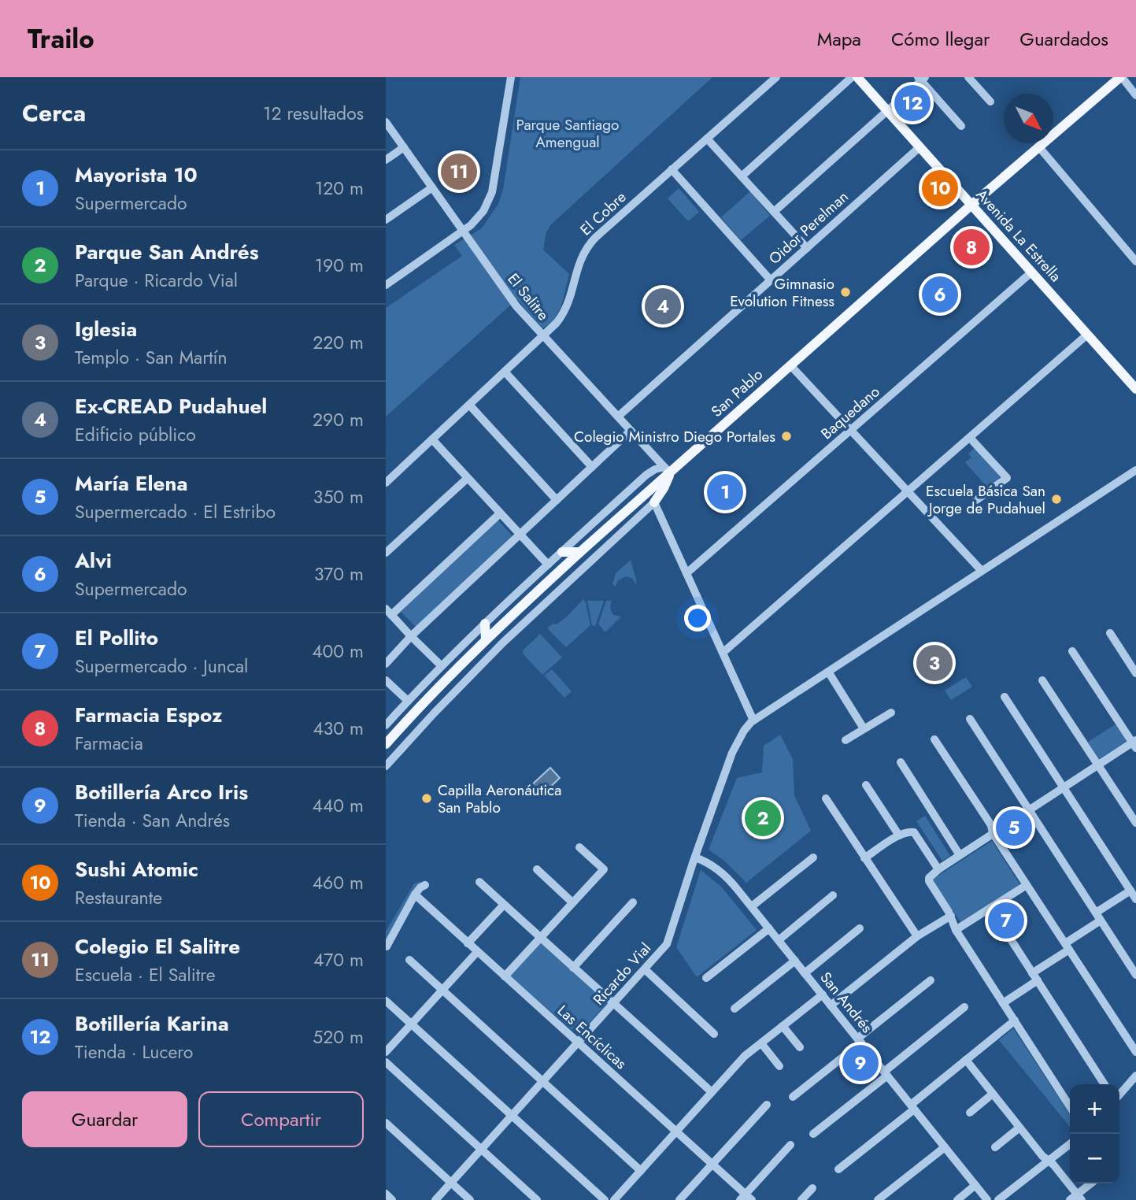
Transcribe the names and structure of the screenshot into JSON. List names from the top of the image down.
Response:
{
  "streets": {
    "main road": ["Avenida La Estrella", "San Pablo"],
    "street": [
      "El Cobre",
      "Oidor Perelman",
      "El Salitre",
      "Baquedano",
      "Ricardo Vial",
      "San Andrés",
      "Las Encíclicas"
    ]
  },
  "crossings": [
    ["El Cobre", "El Salitre"],
    ["Oidor Perelman", "Avenida La Estrella"],
    ["Oidor Perelman", "El Salitre"],
    ["Avenida La Estrella", "San Pablo"],
    ["Avenida La Estrella", "Baquedano"],
    ["El Salitre", "San Pablo"],
    ["Ricardo Vial", "San Andrés"],
    ["Ricardo Vial", "Las Encíclicas"]
  ],
  "parks": ["Parque Santiago Amengual"],
  "places": [
    "Gimnasio Evolution Fitness",
    "Colegio Ministro Diego Portales",
    "Escuela Básica San Jorge de Pudahuel",
    "Capilla Aeronáutica San Pablo"
  ],
  "north": "bottom right",
  "page": {
    "header": "Trailo",
    "nav": ["Mapa", "Cómo llegar", "Guardados"],
    "heading": ["Cerca", "12 resultados"],
    "pins": [
      "12",
      "11",
      "10",
      "8",
      "6",
      "4",
      "1",
      "3",
      "2",
      "5",
      "7",
      "9"
    ],
    "list": [
      {
        "mark": "1",
        "name": "Mayorista 10",
        "note": "Supermercado",
        "value": "120 m"
      },
      {
        "mark": "2",
        "name": "Parque San Andrés",
        "note": "Parque · Ricardo Vial",
        "value": "190 m"
      },
      {
        "mark": "3",
        "name": "Iglesia",
        "note": "Templo · San Martín",
        "value": "220 m"
      },
      {
        "mark": "4",
        "name": "Ex-CREAD Pudahuel",
        "note": "Edificio público",
        "value": "290 m"
      },
      {
        "mark": "5",
        "name": "María Elena",
        "note": "Supermercado · El Estribo",
        "value": "350 m"
      },
      {
        "mark": "6",
        "name": "Alvi",
        "note": "Supermercado",
        "value": "370 m"
      },
      {
        "mark": "7",
        "name": "El Pollito",
        "note": "Supermercado · Juncal",
        "value": "400 m"
      },
      {
        "mark": "8",
        "name": "Farmacia Espoz",
        "note": "Farmacia",
        "value": "430 m"
      },
      {
        "mark": "9",
        "name": "Botillería Arco Iris",
        "note": "Tienda · San Andrés",
        "value": "440 m"
      },
      {
        "mark": "10",
        "name": "Sushi Atomic",
        "note": "Restaurante",
        "value": "460 m"
      },
      {
        "mark": "11",
        "name": "Colegio El Salitre",
        "note": "Escuela · El Salitre",
        "value": "470 m"
      },
      {
        "mark": "12",
        "name": "Botillería Karina",
        "note": "Tienda · Lucero",
        "value": "520 m"
      }
    ],
    "buttons": ["Guardar", "Compartir"],
    "map_buttons": ["+", "−"]
  }
}
